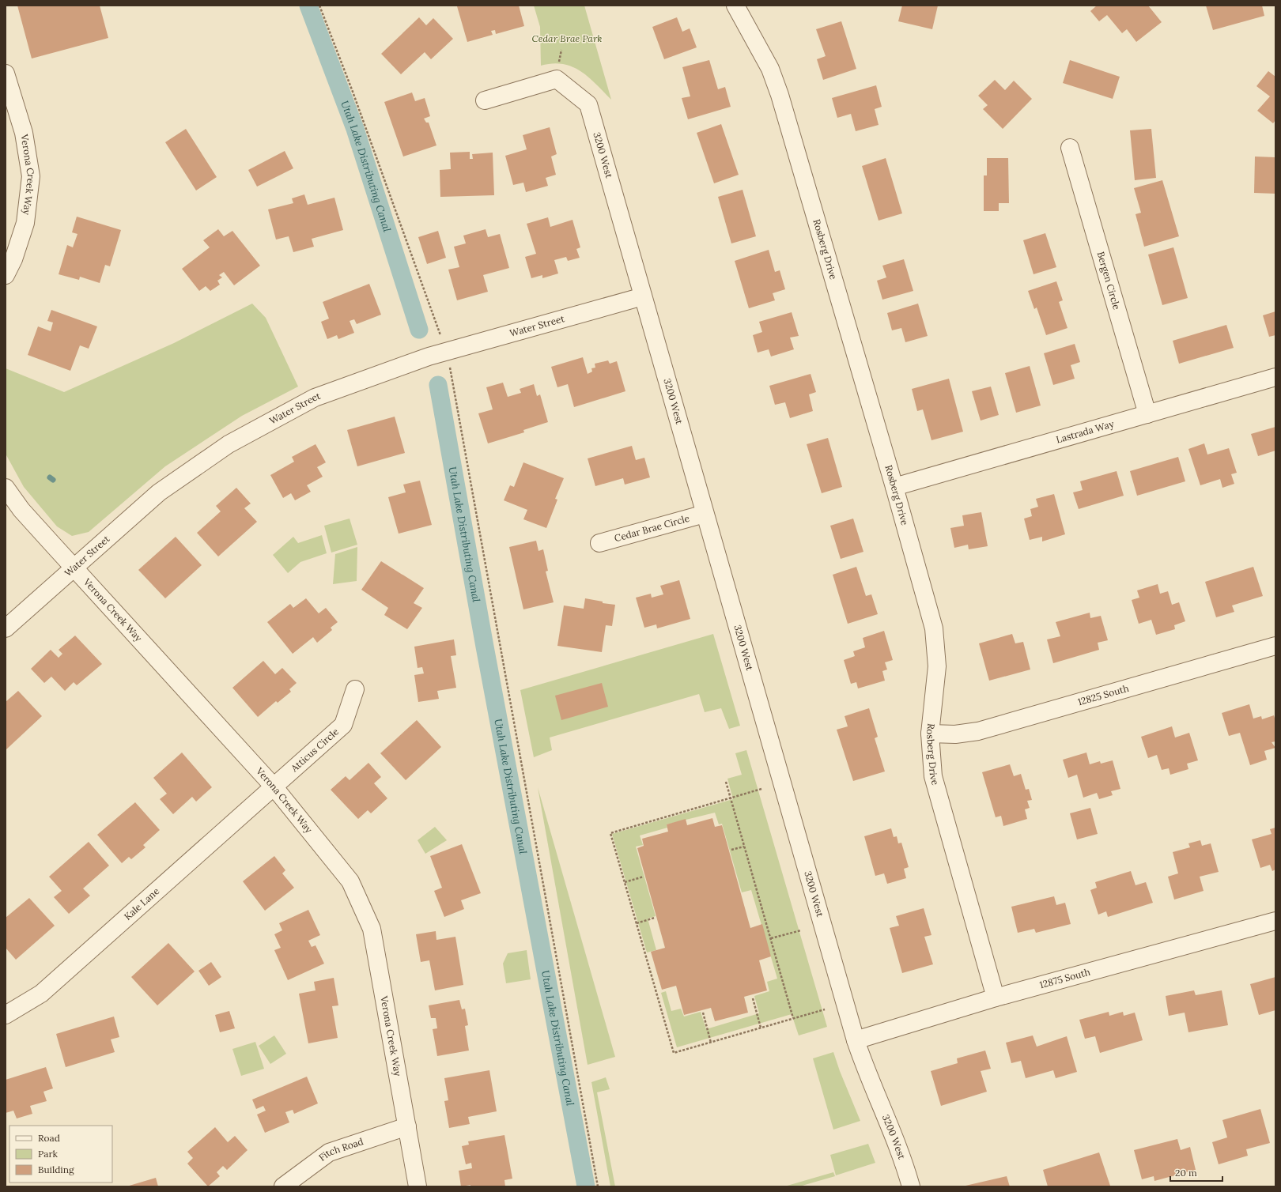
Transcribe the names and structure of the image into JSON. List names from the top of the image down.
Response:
{
  "streets": {
    "street": [
      "3200 West",
      "Verona Creek Way",
      "Rosberg Drive",
      "Bergen Circle",
      "Water Street",
      "Lastrada Way",
      "Cedar Brae Circle",
      "12825 South",
      "Atticus Circle",
      "Kale Lane",
      "12875 South",
      "Fitch Road"
    ]
  },
  "crossings": [
    ["3200 West", "Water Street"],
    ["3200 West", "Cedar Brae Circle"],
    ["3200 West", "12875 South"],
    ["Verona Creek Way", "Water Street"],
    ["Verona Creek Way", "Atticus Circle"],
    ["Verona Creek Way", "Kale Lane"],
    ["Verona Creek Way", "Fitch Road"],
    ["Rosberg Drive", "Lastrada Way"],
    ["Rosberg Drive", "12825 South"],
    ["Rosberg Drive", "12875 South"],
    ["Bergen Circle", "Lastrada Way"],
    ["Atticus Circle", "Kale Lane"]
  ],
  "water": ["Utah Lake Distributing Canal"],
  "parks": ["Cedar Brae Park"],
  "legend": ["Road", "Park", "Building"],
  "scale_bar": "20 m"
}
